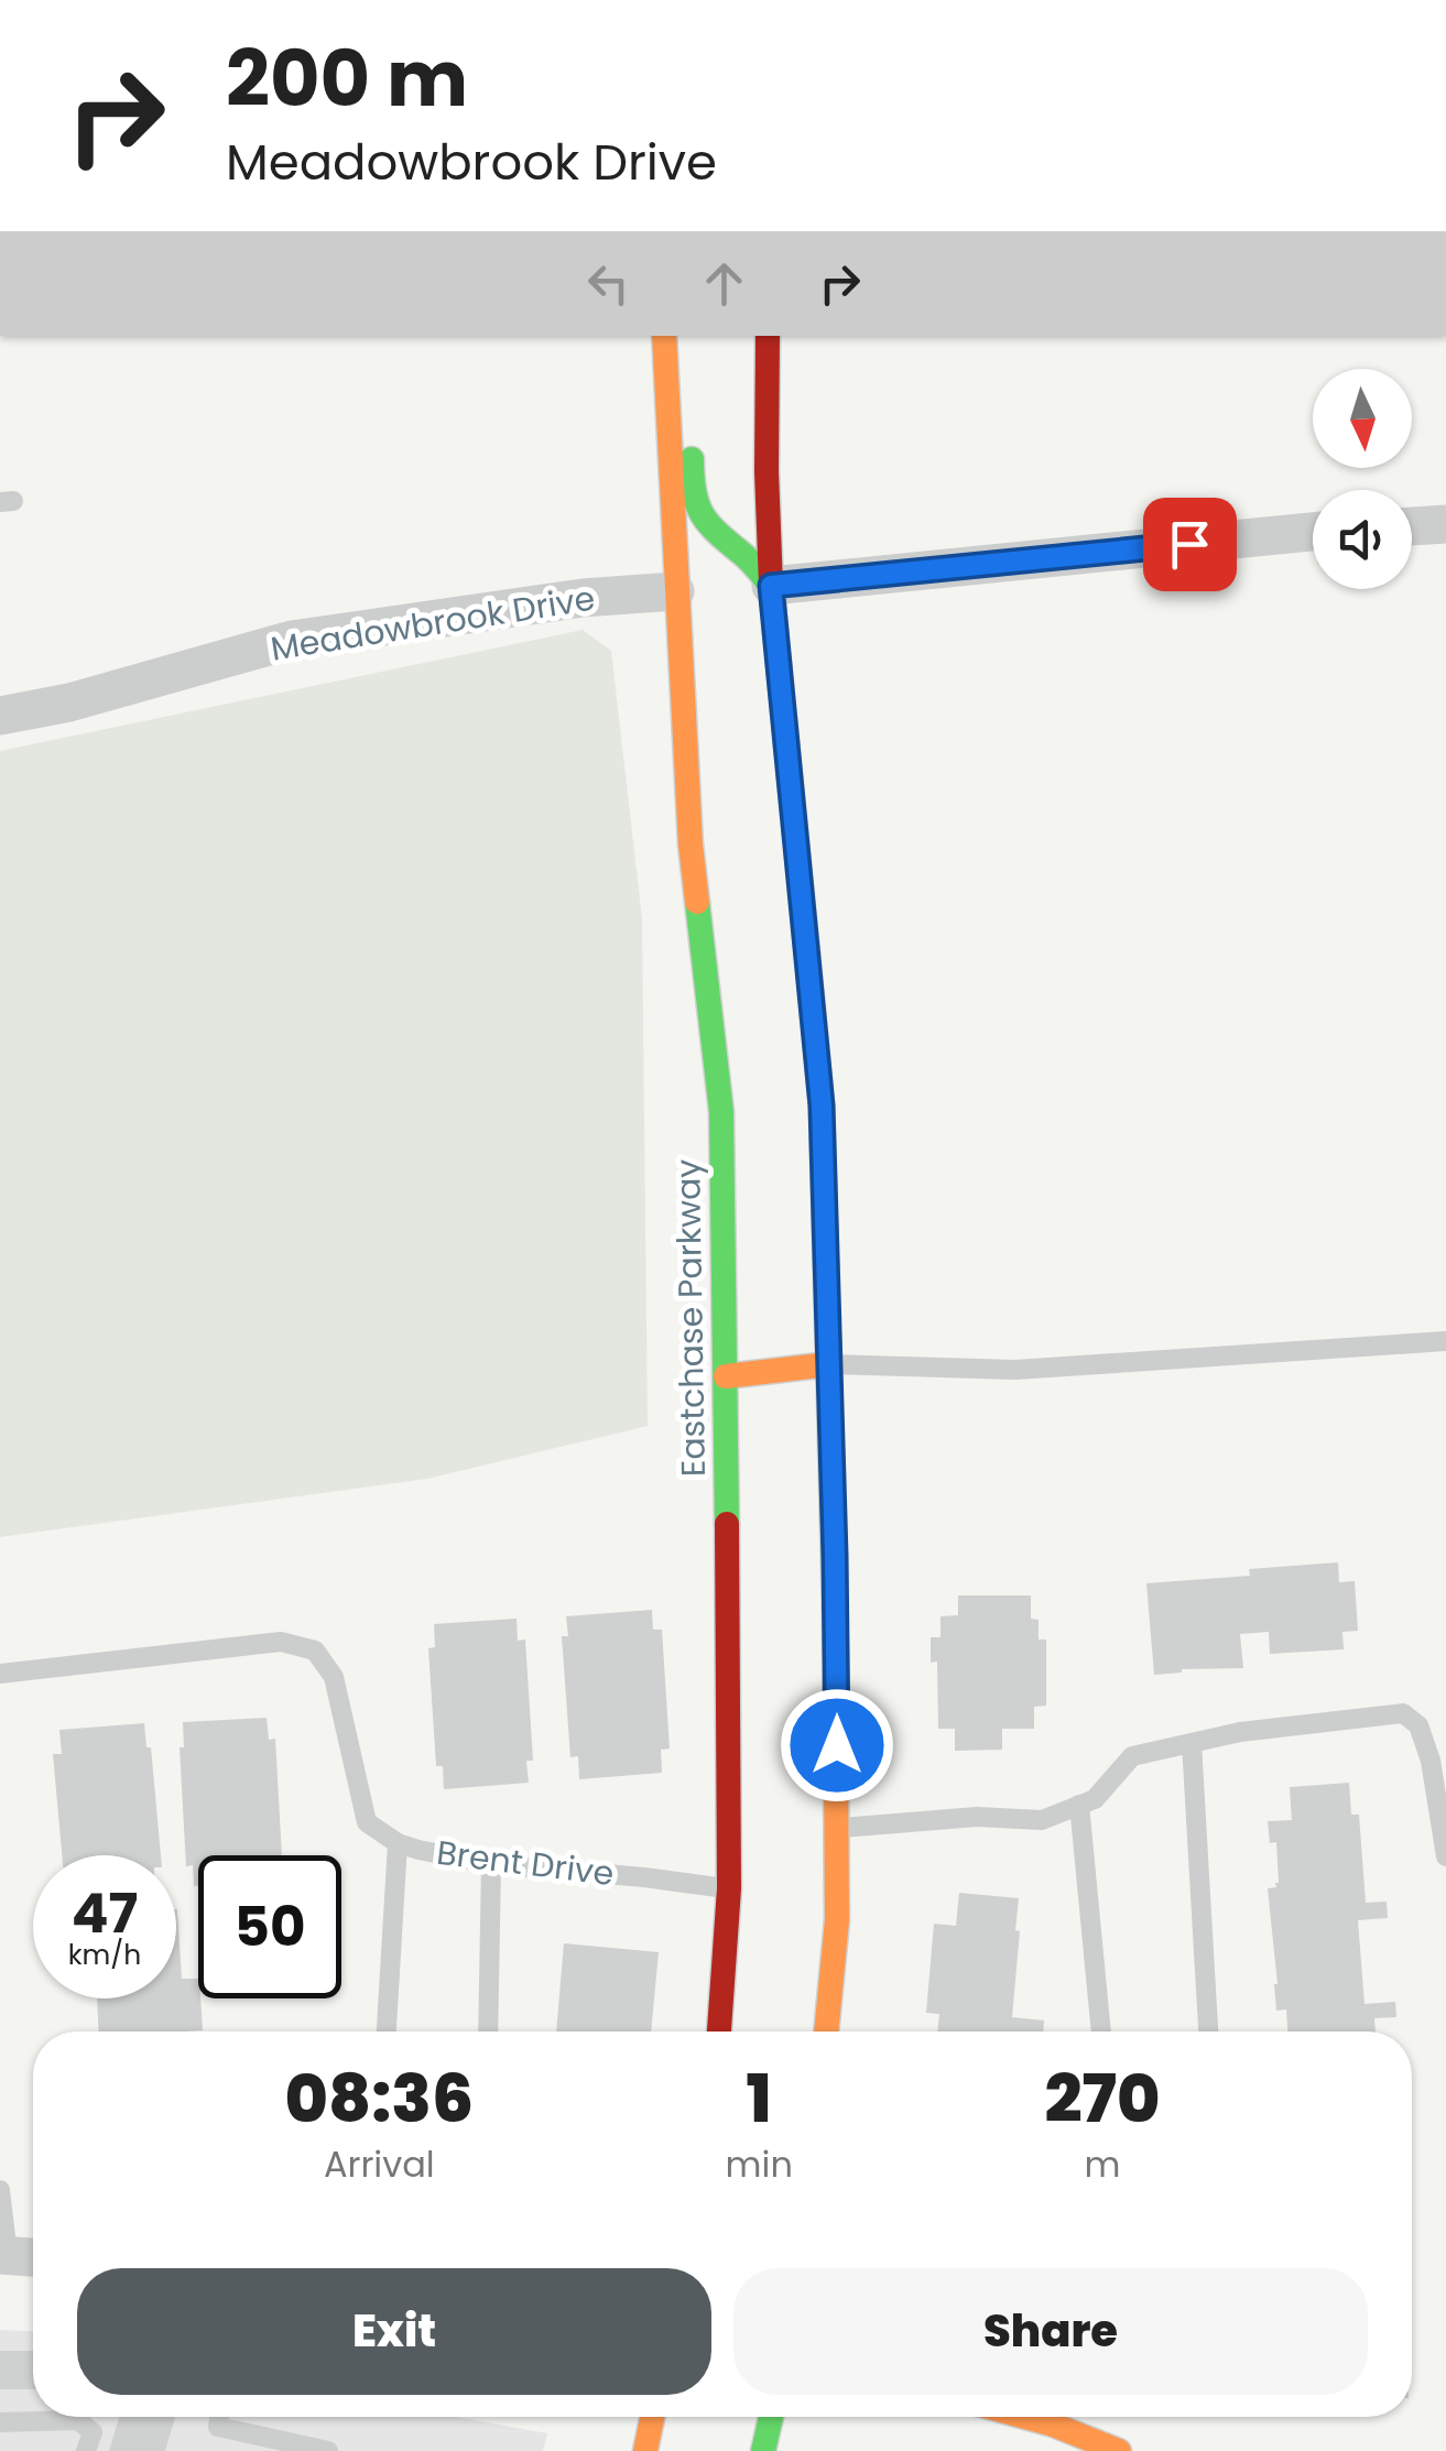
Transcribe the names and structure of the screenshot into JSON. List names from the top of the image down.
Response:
{
  "streets": {
    "main road": ["Eastchase Parkway"],
    "street": ["Meadowbrook Drive"],
    "lane": ["Brent Drive"]
  },
  "crossings": [
    ["Meadowbrook Drive", "Eastchase Parkway"],
    ["Eastchase Parkway", "Brent Drive"]
  ],
  "north": "bottom",
  "page": {
    "turn": ["200 m", "Meadowbrook Drive"],
    "speed": "47 km/h",
    "limit": "50",
    "eta": [
      "08:36",
      "Arrival",
      "1",
      "min",
      "270",
      "m"
    ],
    "buttons": ["Exit", "Share"]
  }
}
